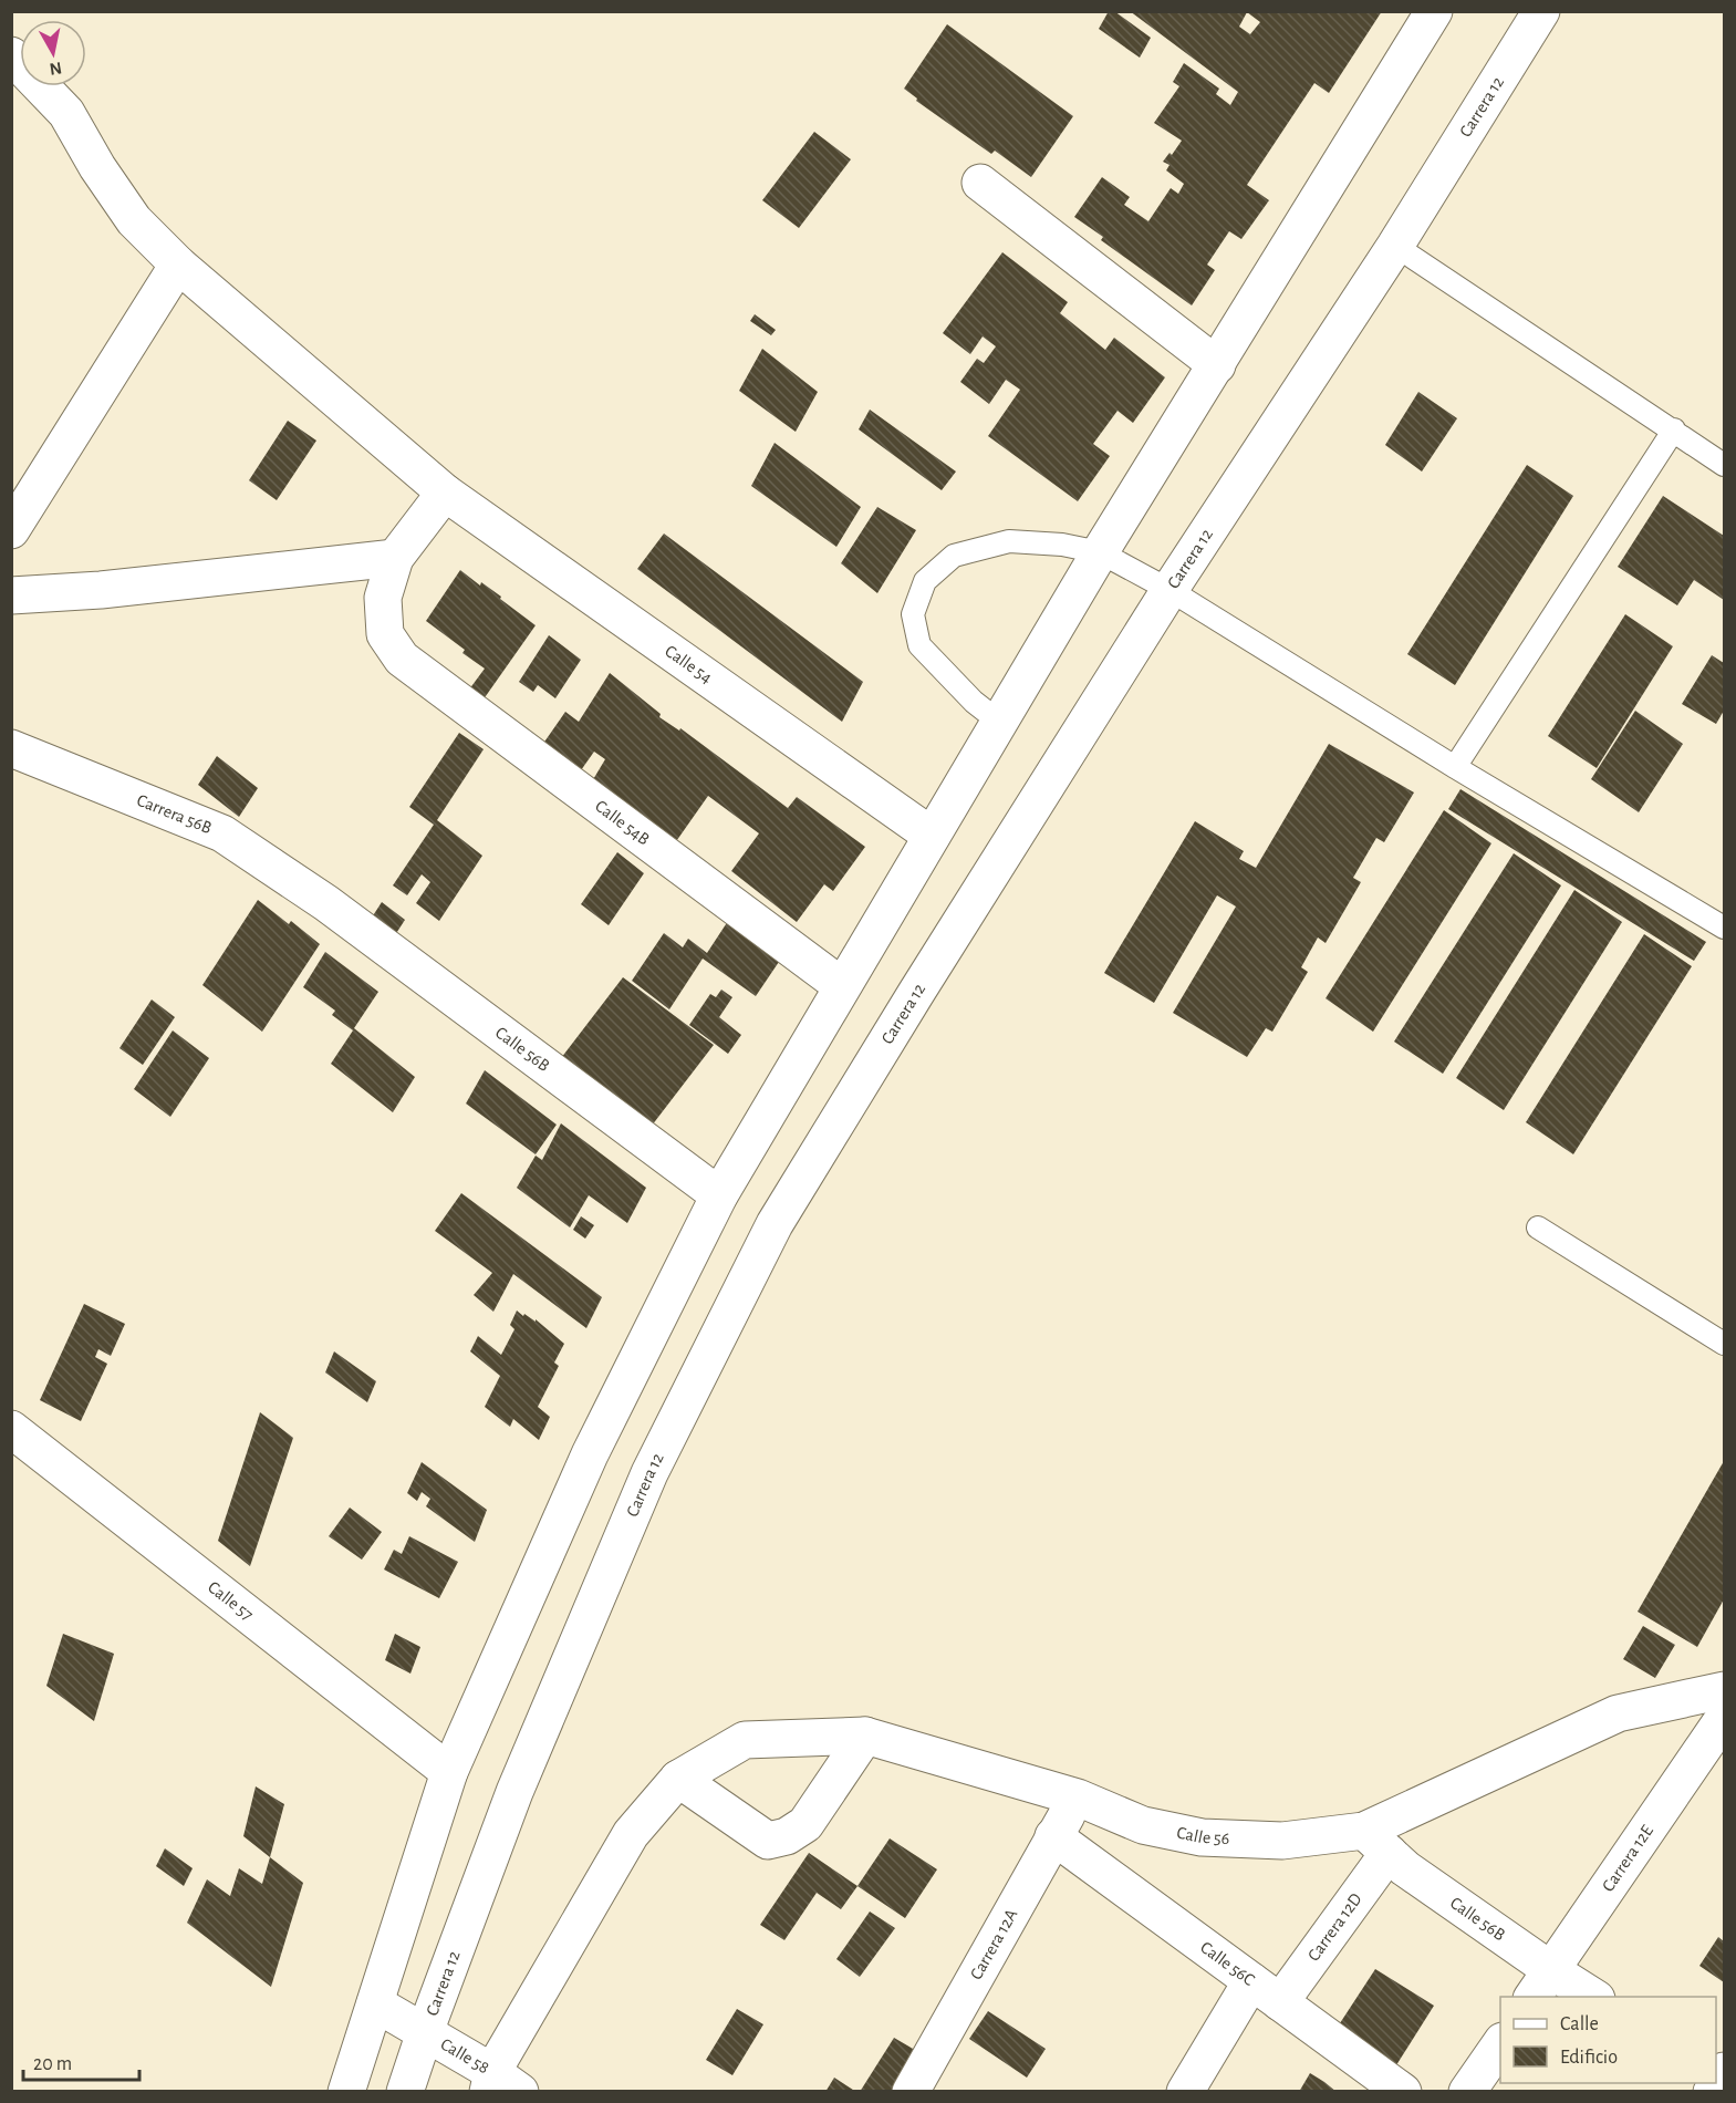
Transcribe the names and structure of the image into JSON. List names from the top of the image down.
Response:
{
  "streets": {
    "street": [
      "Carrera 12",
      "Calle 54",
      "Carrera 56B",
      "Calle 54B",
      "Calle 56B",
      "Calle 57",
      "Calle 56",
      "Carrera 12E",
      "Carrera 12D",
      "Carrera 12A",
      "Calle 56C",
      "Calle 58"
    ]
  },
  "crossings": [
    ["Carrera 12", "Calle 58"],
    ["Carrera 56B", "Calle 56B"],
    ["Calle 56B", "Calle 56"],
    ["Calle 56B", "Carrera 12E"],
    ["Calle 56B", "Carrera 12D"],
    ["Calle 56", "Carrera 12E"],
    ["Calle 56", "Carrera 12D"],
    ["Calle 56", "Carrera 12A"],
    ["Carrera 12D", "Calle 56C"],
    ["Carrera 12A", "Calle 56C"]
  ],
  "legend": ["Calle", "Edificio"],
  "scale_bar": "20 m",
  "north": "bottom"
}
